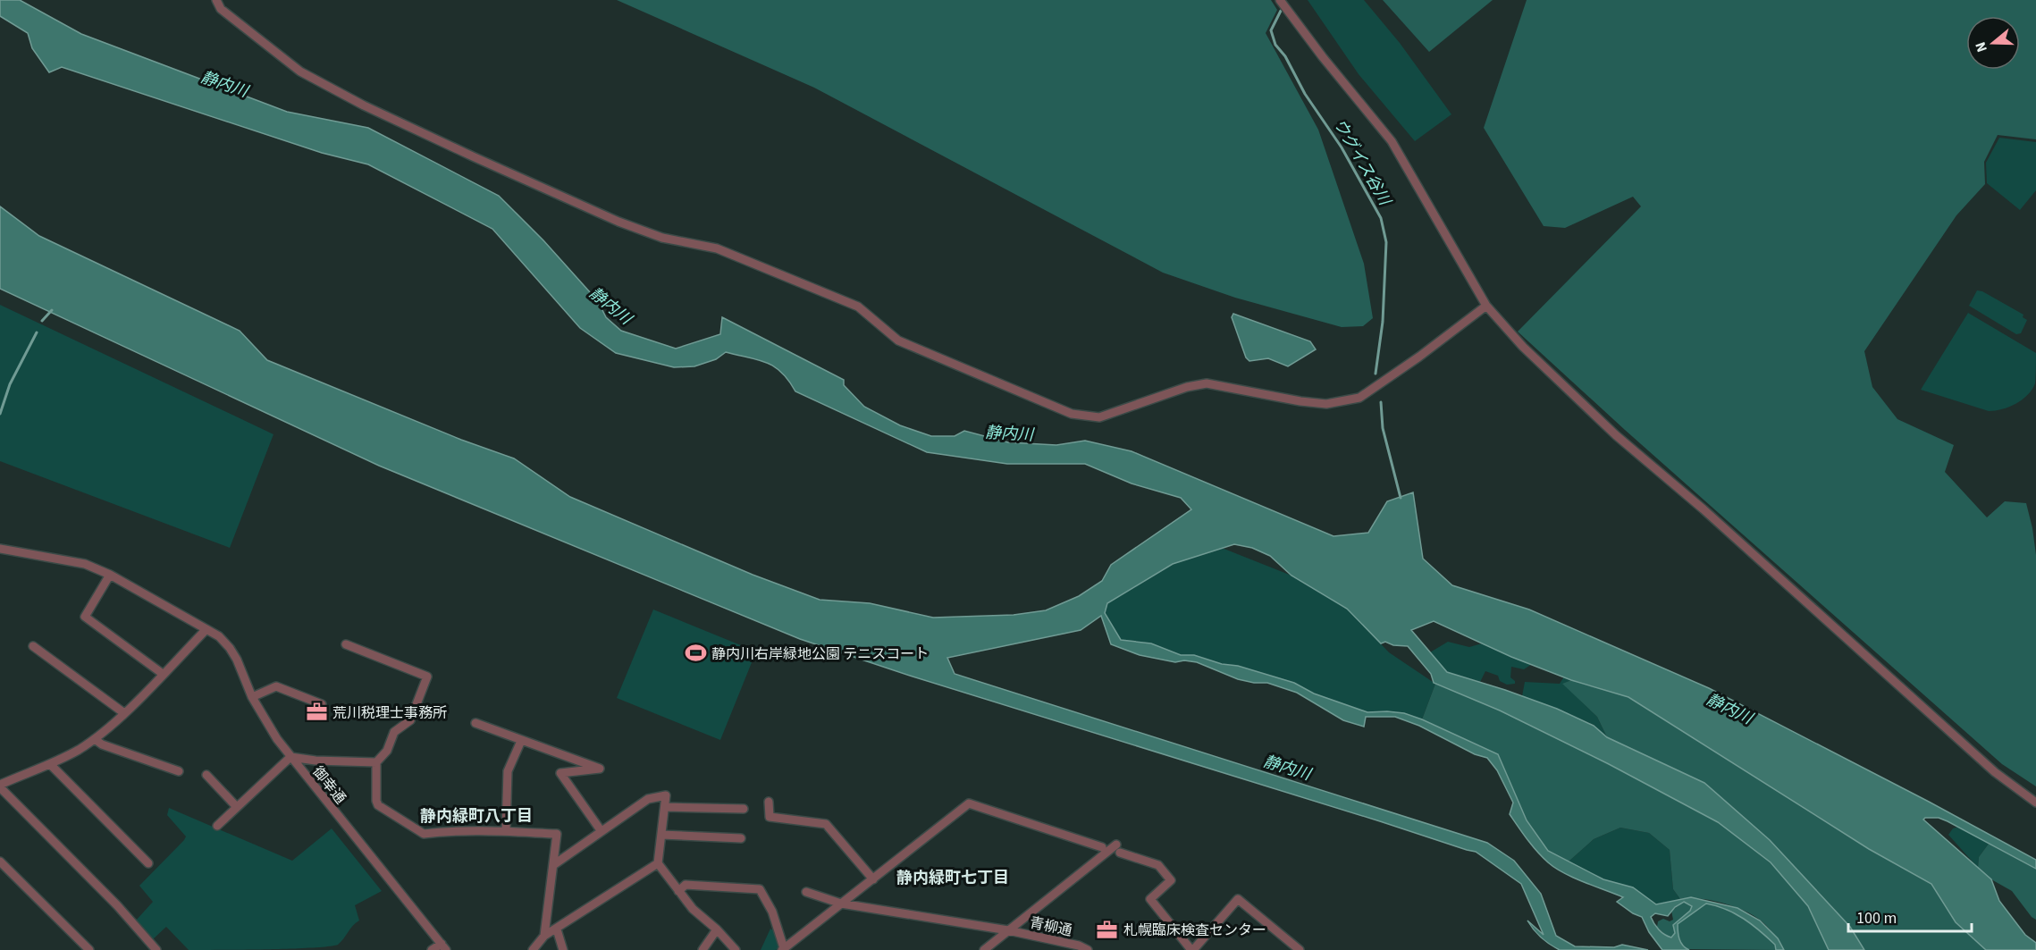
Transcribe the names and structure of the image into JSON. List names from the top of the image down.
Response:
{
  "streets": {
    "street": ["御幸通", "青柳通"]
  },
  "districts": ["静内緑町八丁目", "静内緑町七丁目"],
  "water": ["静内川", "ウグイス谷川"],
  "places": {
    "sports": ["静内川右岸緑地公園 テニスコート"],
    "office": ["荒川税理士事務所", "札幌臨床検査センター"]
  },
  "scale_bar": "100 m",
  "north": "left"
}
